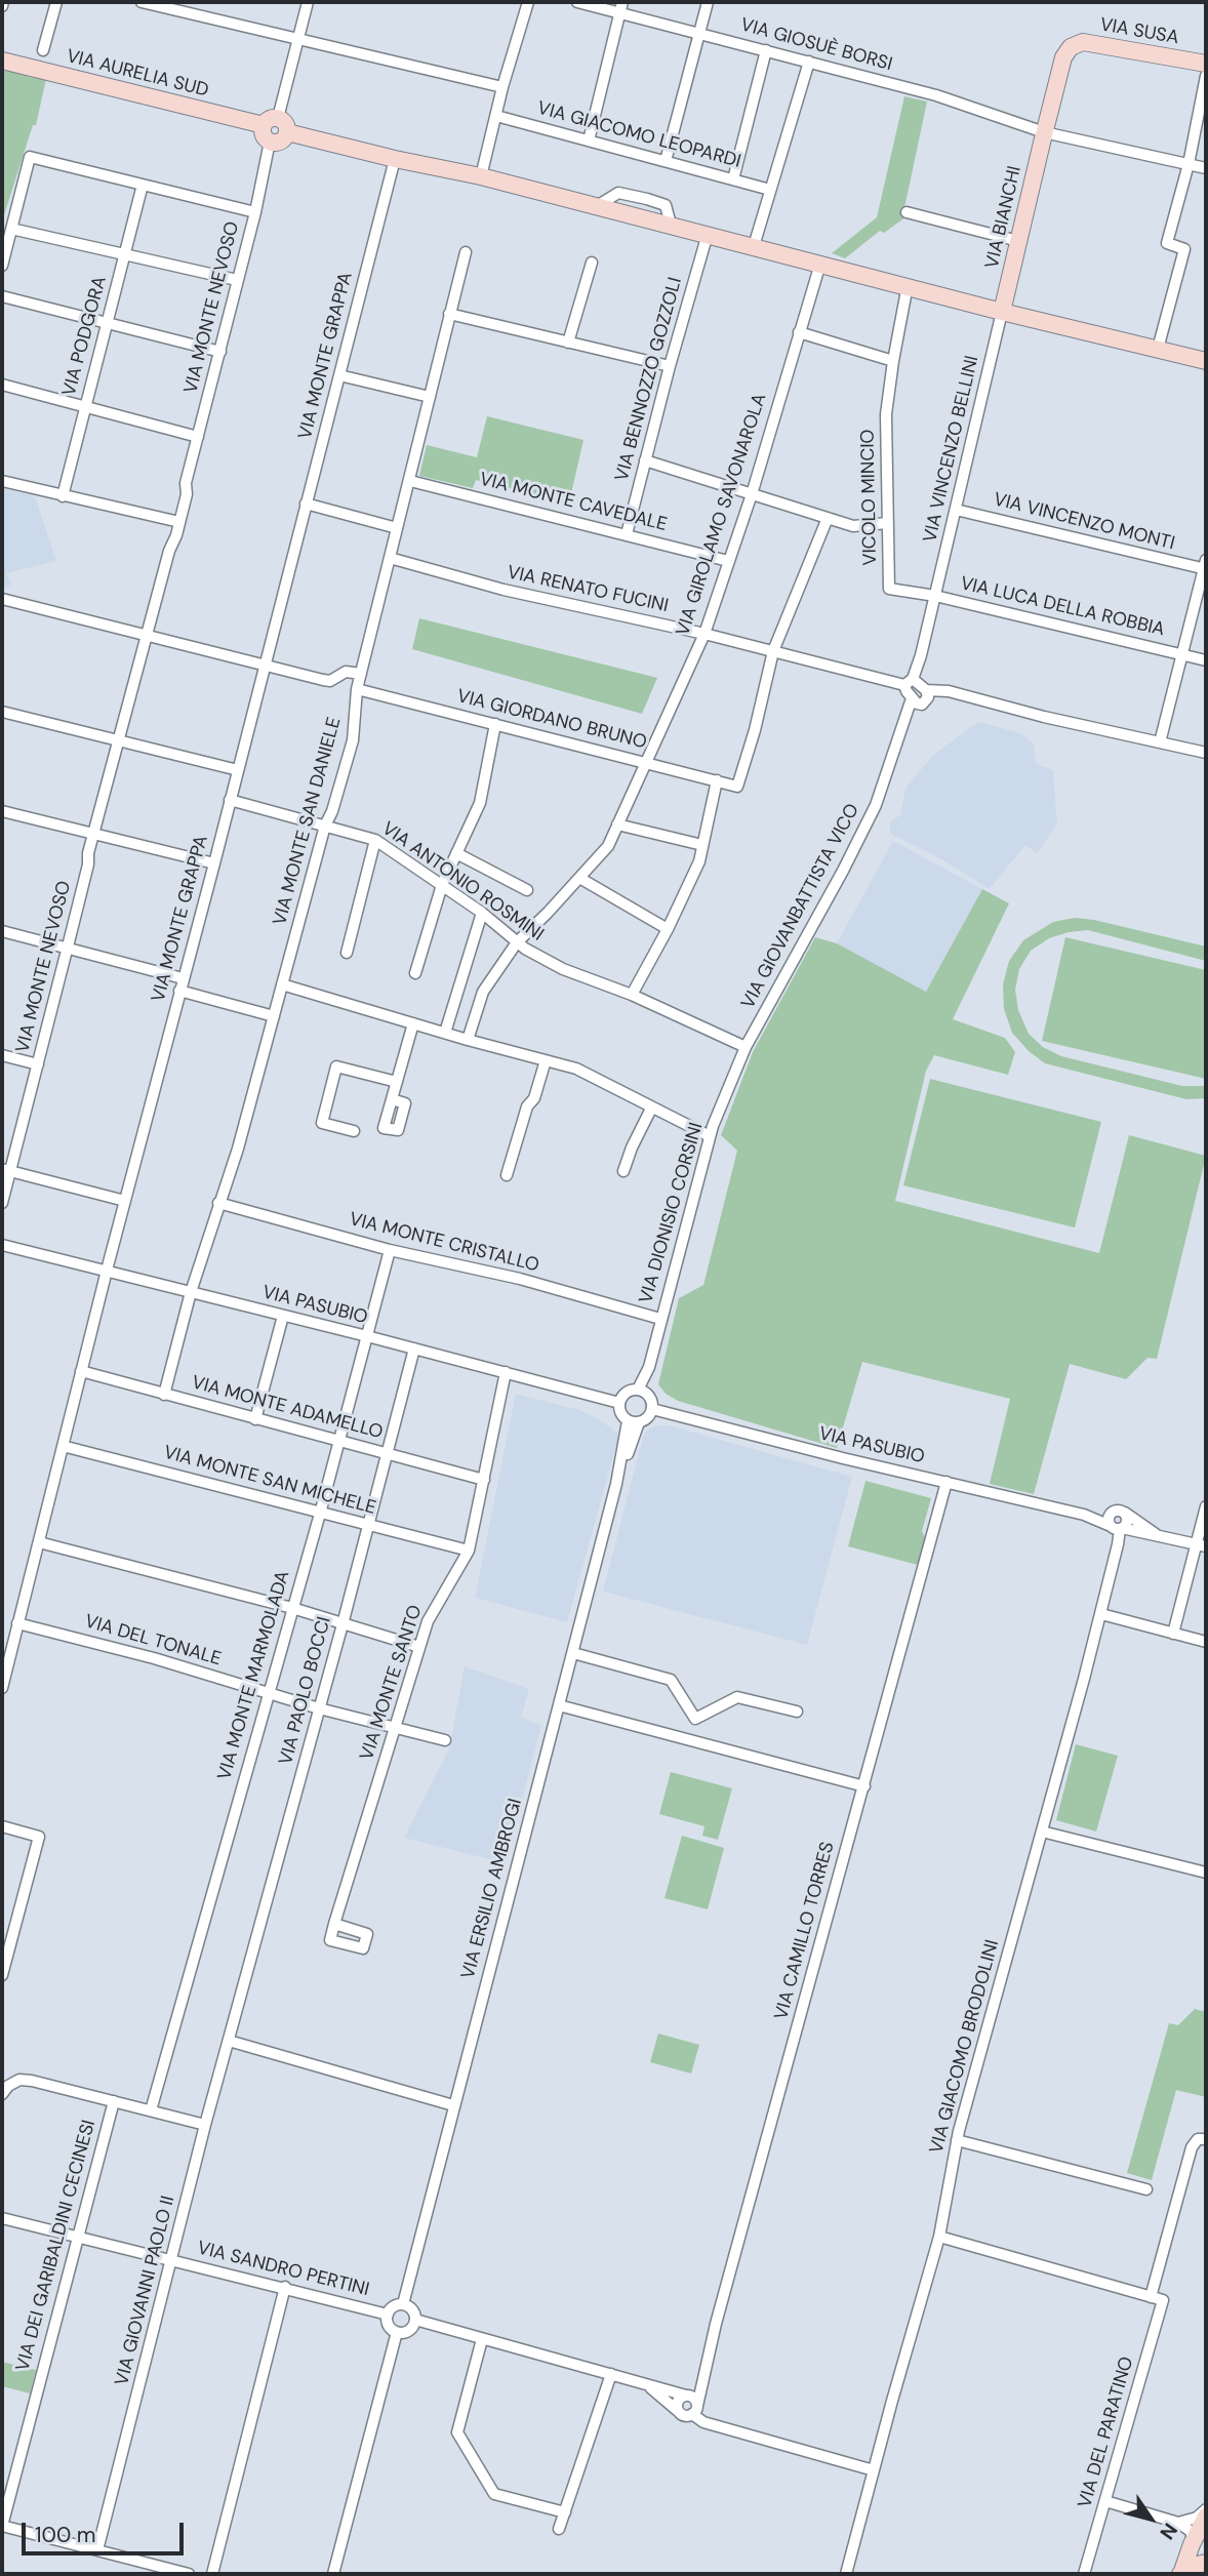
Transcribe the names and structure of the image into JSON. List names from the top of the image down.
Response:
{
  "streets": {
    "street": [
      "VIA SUSA",
      "VIA GIOSUÈ BORSI",
      "VIA AURELIA SUD",
      "VIA GIACOMO LEOPARDI",
      "VIA BIANCHI",
      "VIA MONTE NEVOSO",
      "VIA PODGORA",
      "VIA MONTE GRAPPA",
      "VIA BENNOZZO GOZZOLI",
      "VIA VINCENZO BELLINI",
      "VICOLO MINCIO",
      "VIA MONTE CAVEDALE",
      "VIA GIROLAMO SAVONAROLA",
      "VIA VINCENZO MONTI",
      "VIA RENATO FUCINI",
      "VIA LUCA DELLA ROBBIA",
      "VIA GIORDANO BRUNO",
      "VIA MONTE SAN DANIELE",
      "VIA ANTONIO ROSMINI",
      "VIA GIOVANBATTISTA VICO",
      "VIA DIONISIO CORSINI",
      "VIA MONTE CRISTALLO",
      "VIA PASUBIO",
      "VIA MONTE ADAMELLO",
      "VIA MONTE SAN MICHELE",
      "VIA DEL TONALE",
      "VIA MONTE MARMOLADA",
      "VIA MONTE SANTO",
      "VIA PAOLO BOCCI",
      "VIA ERSILIO AMBROGI",
      "VIA CAMILLO TORRES",
      "VIA GIACOMO BRODOLINI",
      "VIA DEI GARIBALDINI CECINESI",
      "VIA SANDRO PERTINI",
      "VIA GIOVANNI PAOLO II",
      "VIA DEL PARATINO"
    ]
  },
  "crossings": [
    ["VIA SUSA", "VIA GIOSUÈ BORSI"],
    ["VIA SUSA", "VIA BIANCHI"],
    ["VIA GIOSUÈ BORSI", "VIA BIANCHI"],
    ["VIA AURELIA SUD", "VIA MONTE NEVOSO"],
    ["VIA BIANCHI", "VIA VINCENZO BELLINI"],
    ["VIA MONTE GRAPPA", "VIA ANTONIO ROSMINI"],
    ["VIA MONTE GRAPPA", "VIA PASUBIO"],
    ["VIA MONTE GRAPPA", "VIA MONTE ADAMELLO"],
    ["VIA MONTE GRAPPA", "VIA MONTE SAN MICHELE"],
    ["VIA MONTE GRAPPA", "VIA DEL TONALE"],
    ["VIA BENNOZZO GOZZOLI", "VIA MONTE CAVEDALE"],
    ["VIA VINCENZO BELLINI", "VICOLO MINCIO"],
    ["VIA VINCENZO BELLINI", "VIA VINCENZO MONTI"],
    ["VIA VINCENZO BELLINI", "VIA LUCA DELLA ROBBIA"],
    ["VICOLO MINCIO", "VIA LUCA DELLA ROBBIA"],
    ["VIA MONTE CAVEDALE", "VIA GIROLAMO SAVONAROLA"],
    ["VIA MONTE CAVEDALE", "VIA MONTE SAN DANIELE"],
    ["VIA GIROLAMO SAVONAROLA", "VIA RENATO FUCINI"],
    ["VIA GIROLAMO SAVONAROLA", "VIA GIORDANO BRUNO"],
    ["VIA GIROLAMO SAVONAROLA", "VIA ANTONIO ROSMINI"],
    ["VIA RENATO FUCINI", "VIA GIORDANO BRUNO"],
    ["VIA RENATO FUCINI", "VIA MONTE SAN DANIELE"],
    ["VIA GIORDANO BRUNO", "VIA MONTE SAN DANIELE"],
    ["VIA MONTE SAN DANIELE", "VIA ANTONIO ROSMINI"],
    ["VIA MONTE SAN DANIELE", "VIA MONTE CRISTALLO"],
    ["VIA MONTE SAN DANIELE", "VIA PASUBIO"],
    ["VIA MONTE SAN DANIELE", "VIA MONTE ADAMELLO"],
    ["VIA ANTONIO ROSMINI", "VIA GIOVANBATTISTA VICO"],
    ["VIA ANTONIO ROSMINI", "VIA DIONISIO CORSINI"],
    ["VIA GIOVANBATTISTA VICO", "VIA DIONISIO CORSINI"],
    ["VIA DIONISIO CORSINI", "VIA MONTE CRISTALLO"],
    ["VIA DIONISIO CORSINI", "VIA PASUBIO"],
    ["VIA DIONISIO CORSINI", "VIA ERSILIO AMBROGI"],
    ["VIA MONTE CRISTALLO", "VIA MONTE MARMOLADA"],
    ["VIA PASUBIO", "VIA MONTE MARMOLADA"],
    ["VIA PASUBIO", "VIA MONTE SANTO"],
    ["VIA PASUBIO", "VIA PAOLO BOCCI"],
    ["VIA PASUBIO", "VIA ERSILIO AMBROGI"],
    ["VIA PASUBIO", "VIA CAMILLO TORRES"],
    ["VIA PASUBIO", "VIA GIACOMO BRODOLINI"],
    ["VIA MONTE ADAMELLO", "VIA MONTE MARMOLADA"],
    ["VIA MONTE ADAMELLO", "VIA MONTE SANTO"],
    ["VIA MONTE ADAMELLO", "VIA PAOLO BOCCI"],
    ["VIA MONTE SAN MICHELE", "VIA MONTE MARMOLADA"],
    ["VIA MONTE SAN MICHELE", "VIA MONTE SANTO"],
    ["VIA MONTE SAN MICHELE", "VIA PAOLO BOCCI"],
    ["VIA DEL TONALE", "VIA MONTE MARMOLADA"],
    ["VIA DEL TONALE", "VIA MONTE SANTO"],
    ["VIA DEL TONALE", "VIA PAOLO BOCCI"],
    ["VIA PAOLO BOCCI", "VIA GIOVANNI PAOLO II"],
    ["VIA ERSILIO AMBROGI", "VIA SANDRO PERTINI"],
    ["VIA DEI GARIBALDINI CECINESI", "VIA SANDRO PERTINI"],
    ["VIA SANDRO PERTINI", "VIA GIOVANNI PAOLO II"]
  ],
  "scale_bar": "100 m",
  "north": "bottom right"
}
